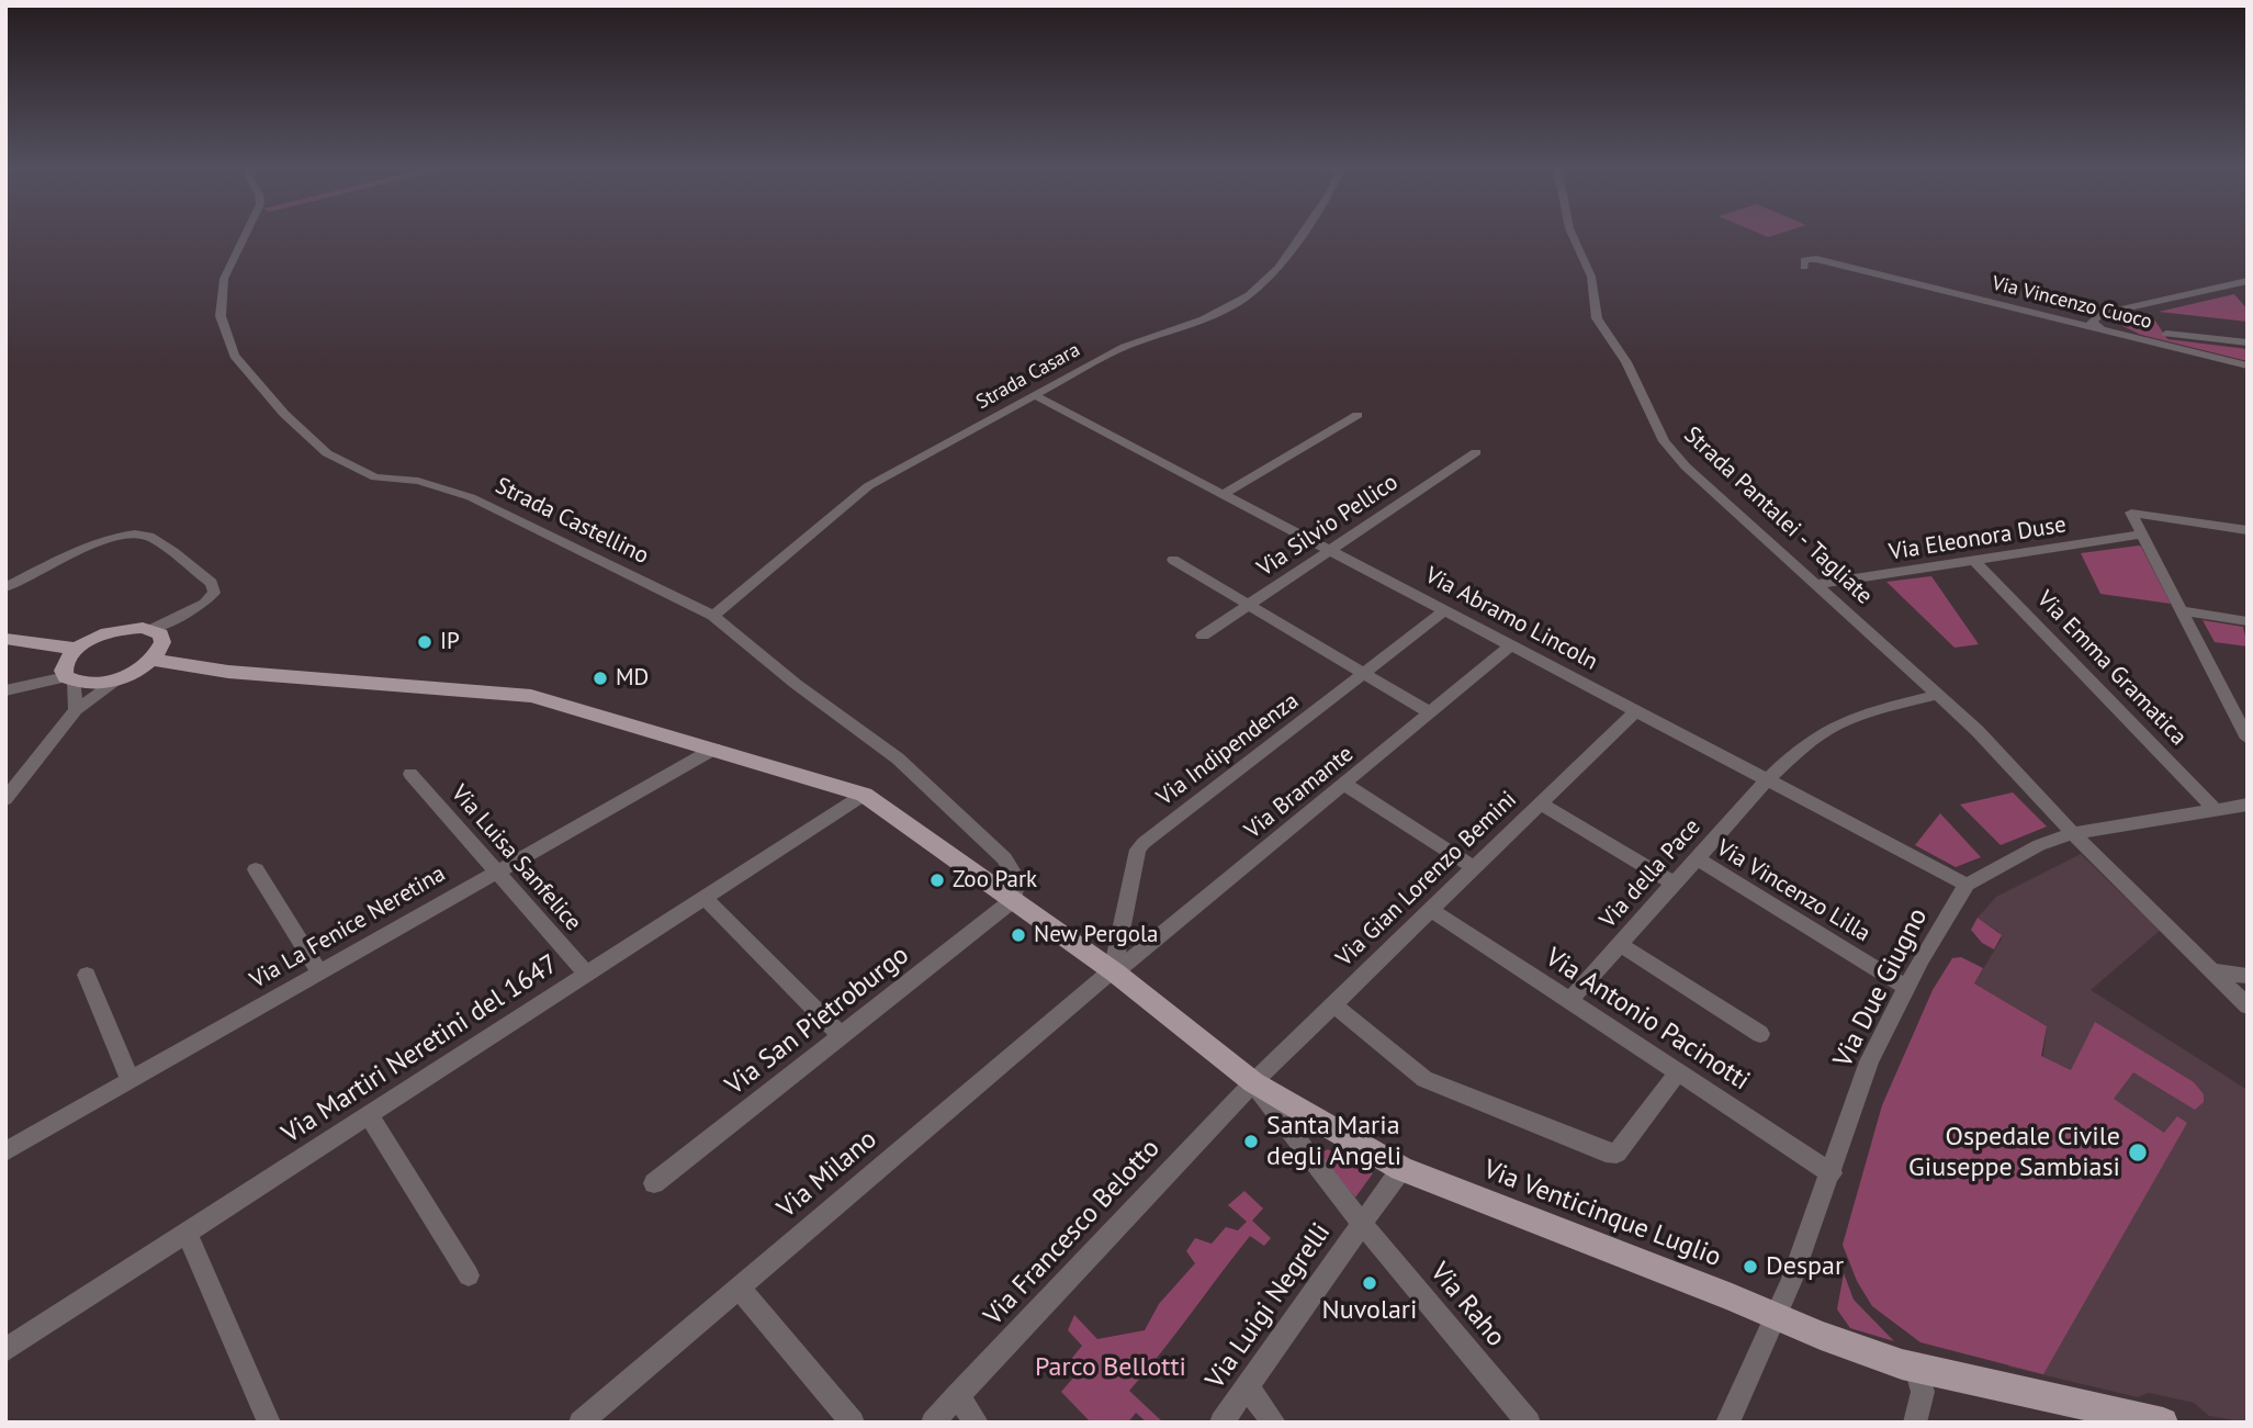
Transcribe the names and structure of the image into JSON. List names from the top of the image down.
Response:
{
  "streets": {
    "main road": ["Via Venticinque Luglio"],
    "street": [
      "Via Vincenzo Cuoco",
      "Strada Casara",
      "Strada Pantalei - Tagliate",
      "Strada Castellino",
      "Via Silvio Pellico",
      "Via Eleonora Duse",
      "Via Abramo Lincoln",
      "Via Emma Gramatica",
      "Via Indipendenza",
      "Via Bramante",
      "Via Luisa Sanfelice",
      "Via della Pace",
      "Via Gian Lorenzo Bemini",
      "Via Vincenzo Lilla",
      "Via La Fenice Neretina",
      "Via Due Giugno",
      "Via Antonio Pacinotti",
      "Via San Pietroburgo",
      "Via Martiri Neretini del 1647",
      "Via Milano",
      "Via Francesco Belotto",
      "Via Raho",
      "Via Luigi Negrelli"
    ]
  },
  "crossings": [
    ["Strada Casara", "Strada Castellino"],
    ["Strada Casara", "Via Abramo Lincoln"],
    ["Strada Pantalei - Tagliate", "Via Eleonora Duse"],
    ["Strada Pantalei - Tagliate", "Via della Pace"],
    ["Strada Castellino", "Via San Pietroburgo"],
    ["Strada Castellino", "Via Venticinque Luglio"],
    ["Via Silvio Pellico", "Via Abramo Lincoln"],
    ["Via Eleonora Duse", "Via Emma Gramatica"],
    ["Via Abramo Lincoln", "Via Indipendenza"],
    ["Via Abramo Lincoln", "Via Bramante"],
    ["Via Abramo Lincoln", "Via della Pace"],
    ["Via Abramo Lincoln", "Via Gian Lorenzo Bemini"],
    ["Via Abramo Lincoln", "Via Due Giugno"],
    ["Via Indipendenza", "Via Bramante"],
    ["Via Indipendenza", "Via Milano"],
    ["Via Indipendenza", "Via Venticinque Luglio"],
    ["Via Bramante", "Via Milano"],
    ["Via Bramante", "Via Venticinque Luglio"],
    ["Via Luisa Sanfelice", "Via La Fenice Neretina"],
    ["Via Luisa Sanfelice", "Via Martiri Neretini del 1647"],
    ["Via della Pace", "Via Vincenzo Lilla"],
    ["Via della Pace", "Via Antonio Pacinotti"],
    ["Via Gian Lorenzo Bemini", "Via Antonio Pacinotti"],
    ["Via Gian Lorenzo Bemini", "Via Venticinque Luglio"],
    ["Via Gian Lorenzo Bemini", "Via Francesco Belotto"],
    ["Via Gian Lorenzo Bemini", "Via Raho"],
    ["Via Vincenzo Lilla", "Via Due Giugno"],
    ["Via La Fenice Neretina", "Via Venticinque Luglio"],
    ["Via Due Giugno", "Via Antonio Pacinotti"],
    ["Via Due Giugno", "Via Venticinque Luglio"],
    ["Via San Pietroburgo", "Via Venticinque Luglio"],
    ["Via Martiri Neretini del 1647", "Via Venticinque Luglio"],
    ["Via Milano", "Via Venticinque Luglio"],
    ["Via Venticinque Luglio", "Via Francesco Belotto"],
    ["Via Venticinque Luglio", "Via Raho"],
    ["Via Francesco Belotto", "Via Raho"],
    ["Via Raho", "Via Luigi Negrelli"]
  ],
  "parks": ["Parco Bellotti"],
  "places": [
    "IP",
    "MD",
    "Zoo Park",
    "New Pergola",
    "Santa Maria degli Angeli",
    "Ospedale Civile Giuseppe Sambiasi",
    "Despar",
    "Nuvolari"
  ]
}
